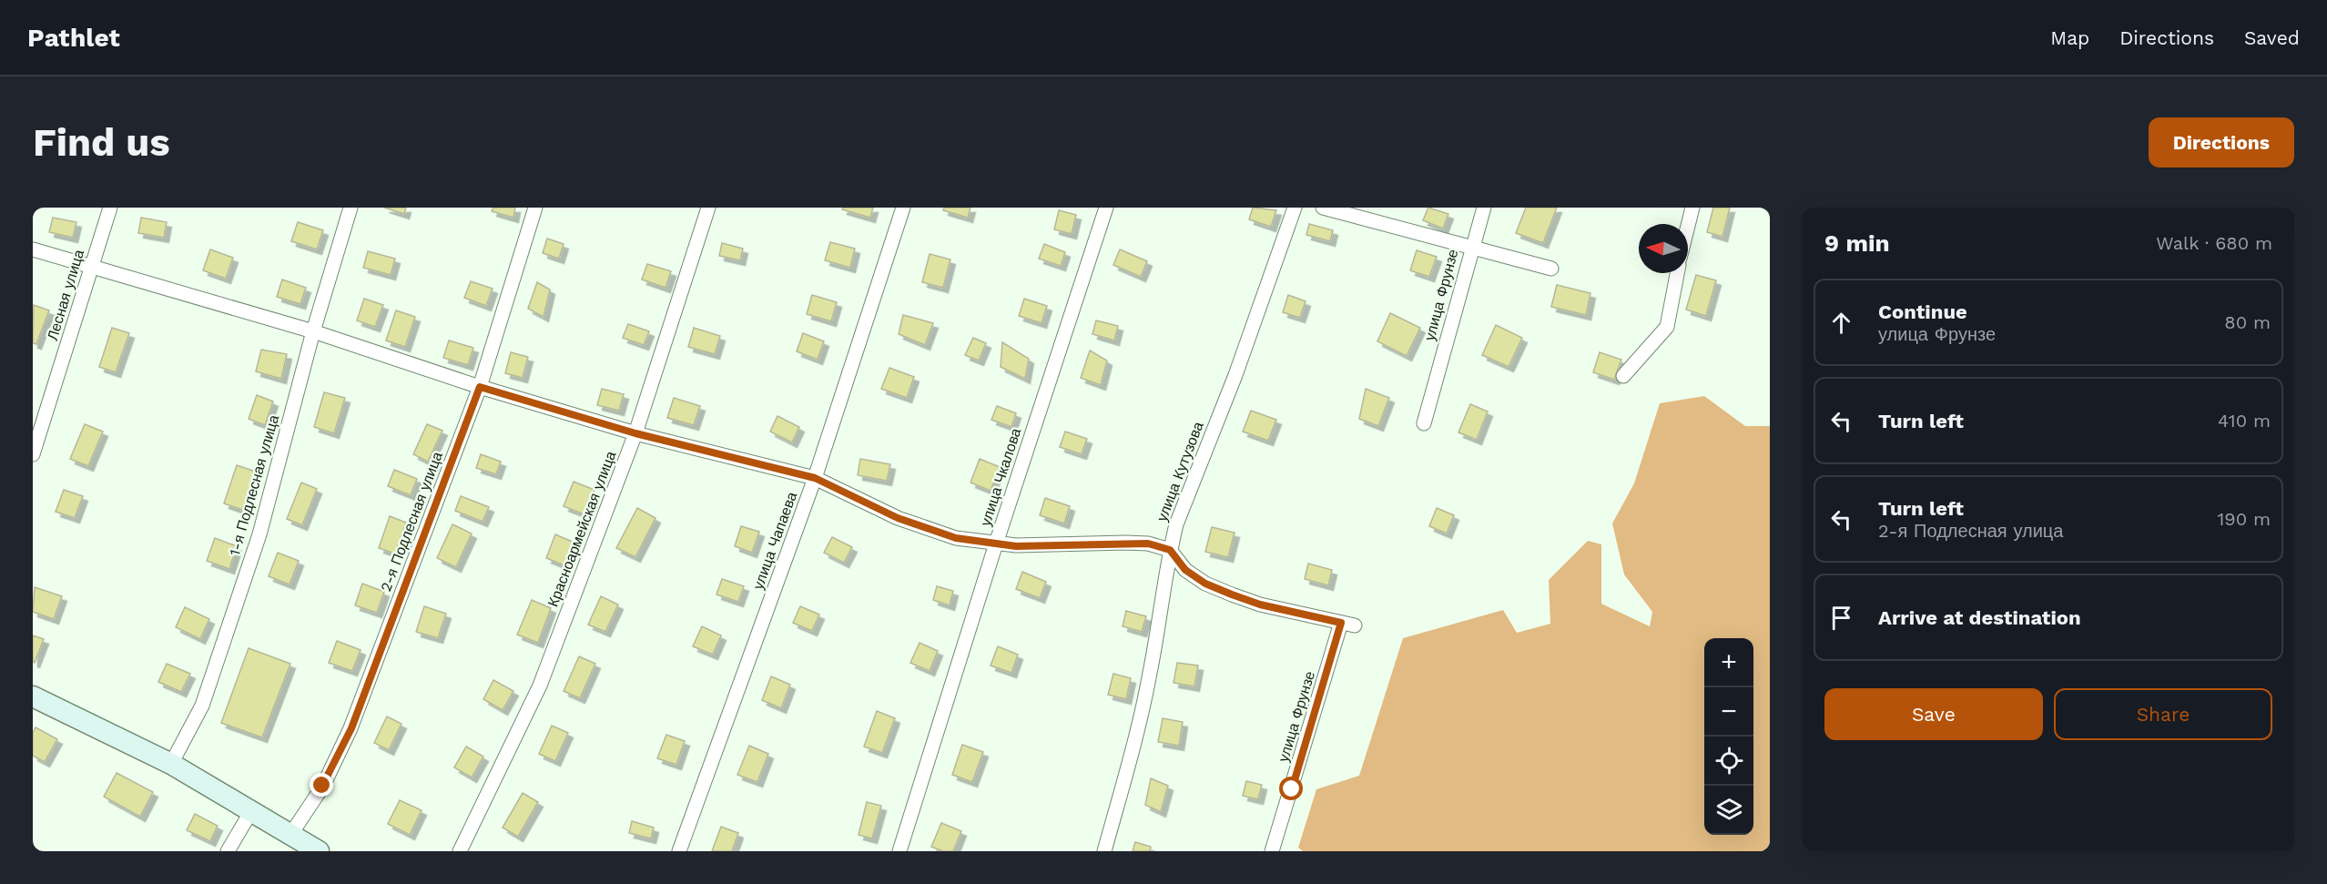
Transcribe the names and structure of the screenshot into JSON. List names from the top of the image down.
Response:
{
  "streets": {
    "street": [
      "Лесная улица",
      "улица Фрунзе",
      "улица Кутузова",
      "улица Чкалова",
      "1-я Подлесная улица",
      "2-я Подлесная улица",
      "Красноармейская улица",
      "улица Чапаева"
    ]
  },
  "crossings": [
    ["улица Фрунзе", "улица Кутузова"]
  ],
  "north": "left",
  "page": {
    "header": "Pathlet",
    "nav": ["Map", "Directions", "Saved"],
    "buttons": [
      "Directions",
      ["Save", "Share"]
    ],
    "title": "Find us",
    "heading": ["9 min", "Walk · 680 m"],
    "list": [
      ["Continue", "улица Фрунзе", "80 m"],
      ["Turn left", "410 m"],
      ["Turn left", "2-я Подлесная улица", "190 m"],
      "Arrive at destination"
    ],
    "map_buttons": ["+", "−"]
  }
}
